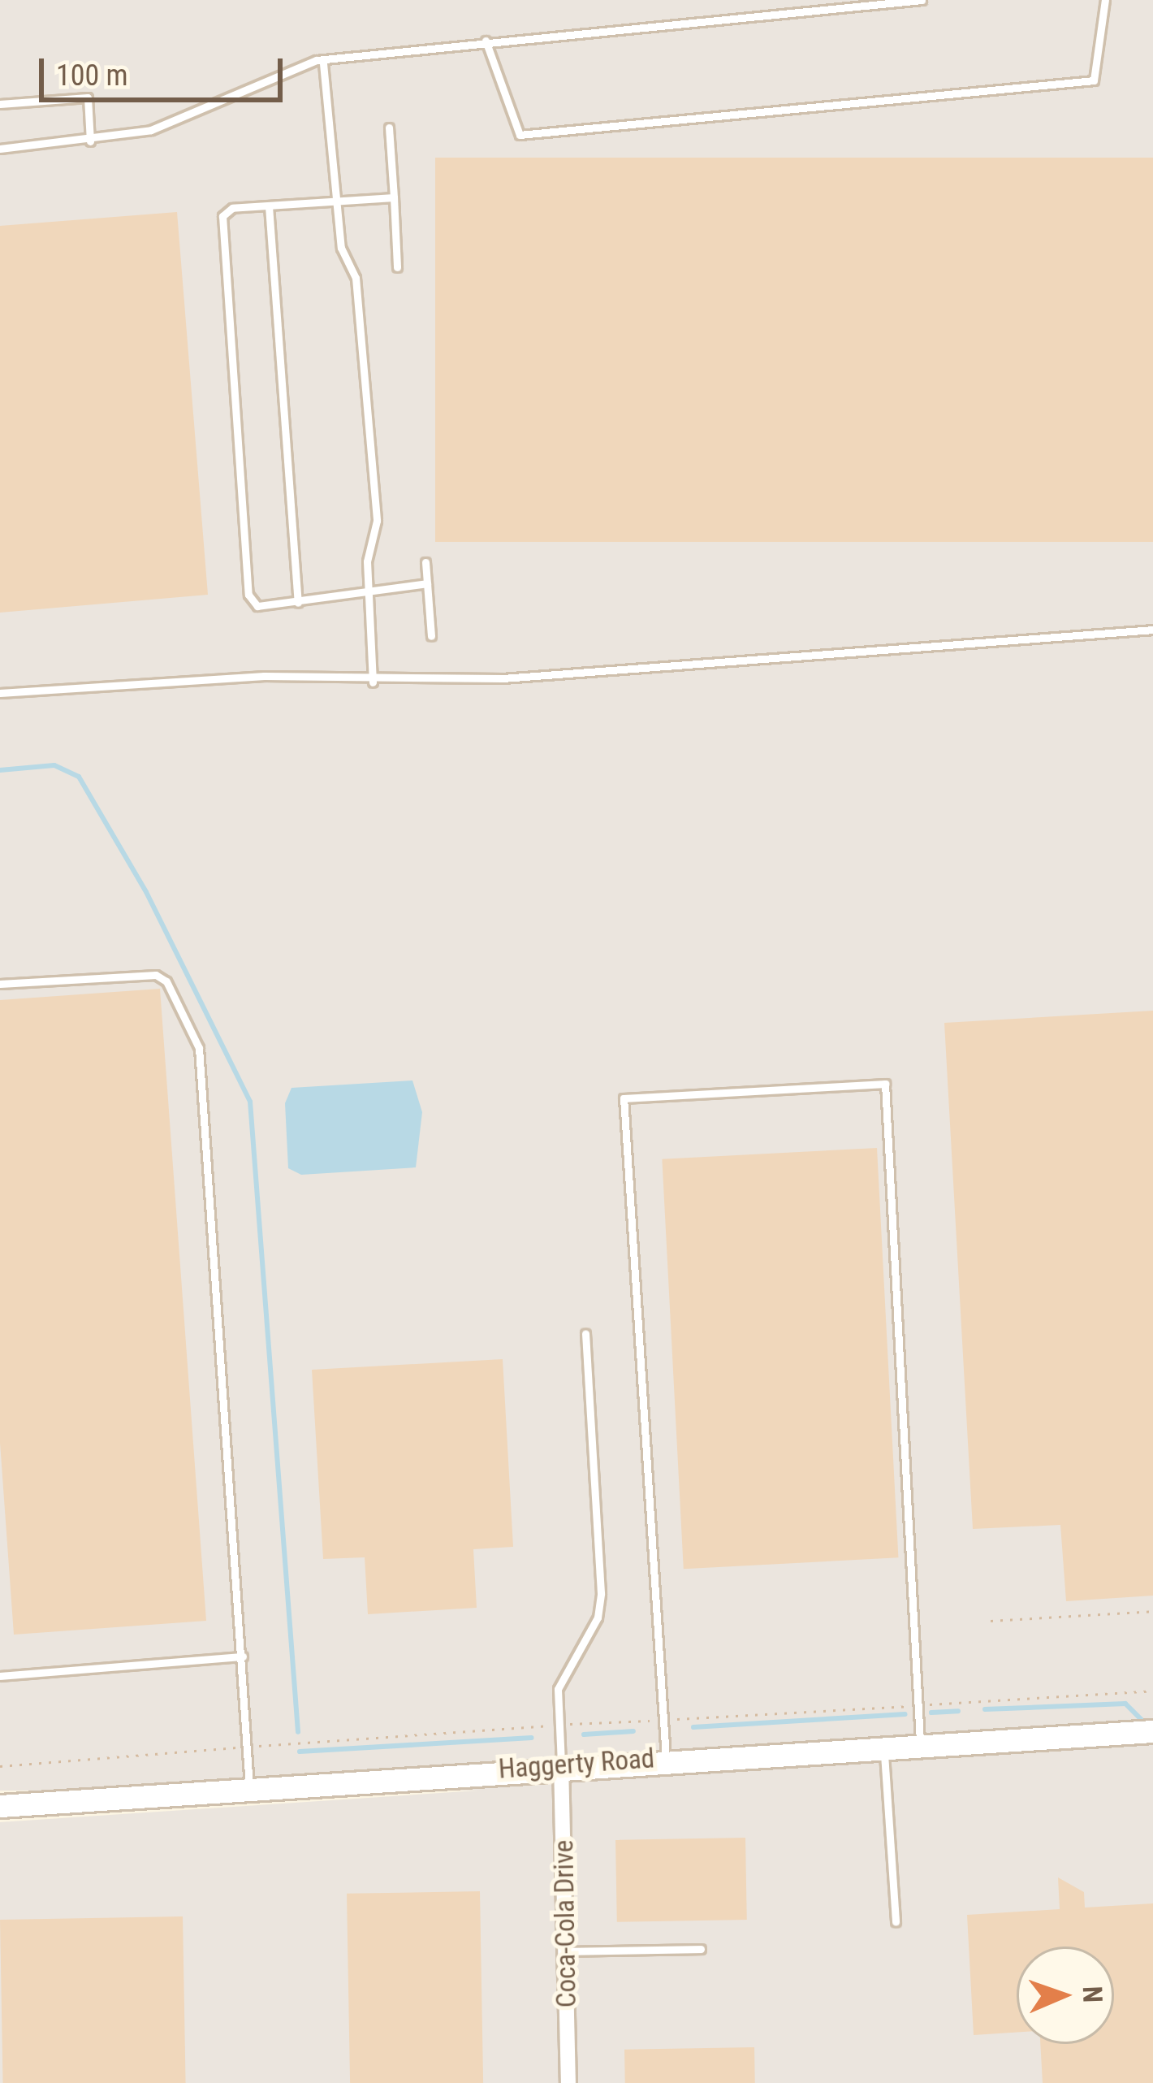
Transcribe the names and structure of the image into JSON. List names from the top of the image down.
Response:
{
  "streets": {
    "main road": ["Haggerty Road"],
    "street": ["Coca-Cola Drive"]
  },
  "crossings": [
    ["Haggerty Road", "Coca-Cola Drive"]
  ],
  "scale_bar": "100 m",
  "north": "right"
}
